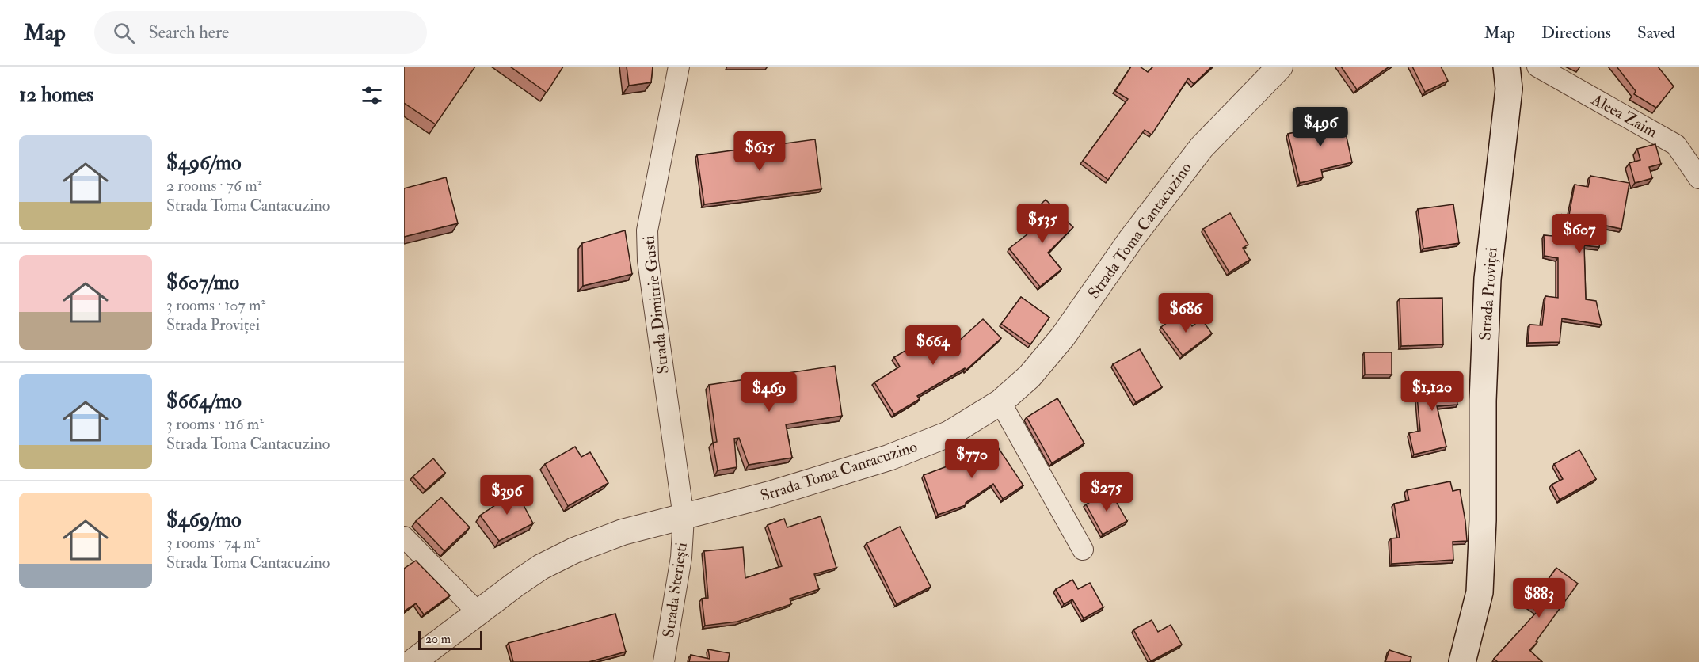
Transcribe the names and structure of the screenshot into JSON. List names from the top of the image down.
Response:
{
  "streets": {
    "main road": ["Strada Proviței"],
    "street": [
      "Aleea Zaim",
      "Strada Toma Cantacuzino",
      "Strada Dimitrie Gusti",
      "Strada Steriești"
    ]
  },
  "crossings": [
    ["Strada Toma Cantacuzino", "Strada Dimitrie Gusti"],
    ["Strada Toma Cantacuzino", "Strada Steriești"],
    ["Strada Dimitrie Gusti", "Strada Steriești"]
  ],
  "scale_bar": "20 m",
  "page": {
    "header": "Map",
    "search": "Search here",
    "nav": ["Map", "Directions", "Saved"],
    "heading": "12 homes",
    "price": [
      "$496",
      "$615",
      "$535",
      "$607",
      "$686",
      "$664",
      "$1,120",
      "$469",
      "$770",
      "$275",
      "$396",
      "$883"
    ],
    "list": [
      {
        "name": "$496/mo",
        "note": "2 rooms · 76 m² · Strada Toma Cantacuzino"
      },
      {
        "name": "$607/mo",
        "note": "3 rooms · 107 m² · Strada Proviței"
      },
      {
        "name": "$664/mo",
        "note": "3 rooms · 116 m² · Strada Toma Cantacuzino"
      },
      {
        "name": "$469/mo",
        "note": "3 rooms · 74 m² · Strada Toma Cantacuzino"
      }
    ],
    "scale": "20 m"
  }
}
